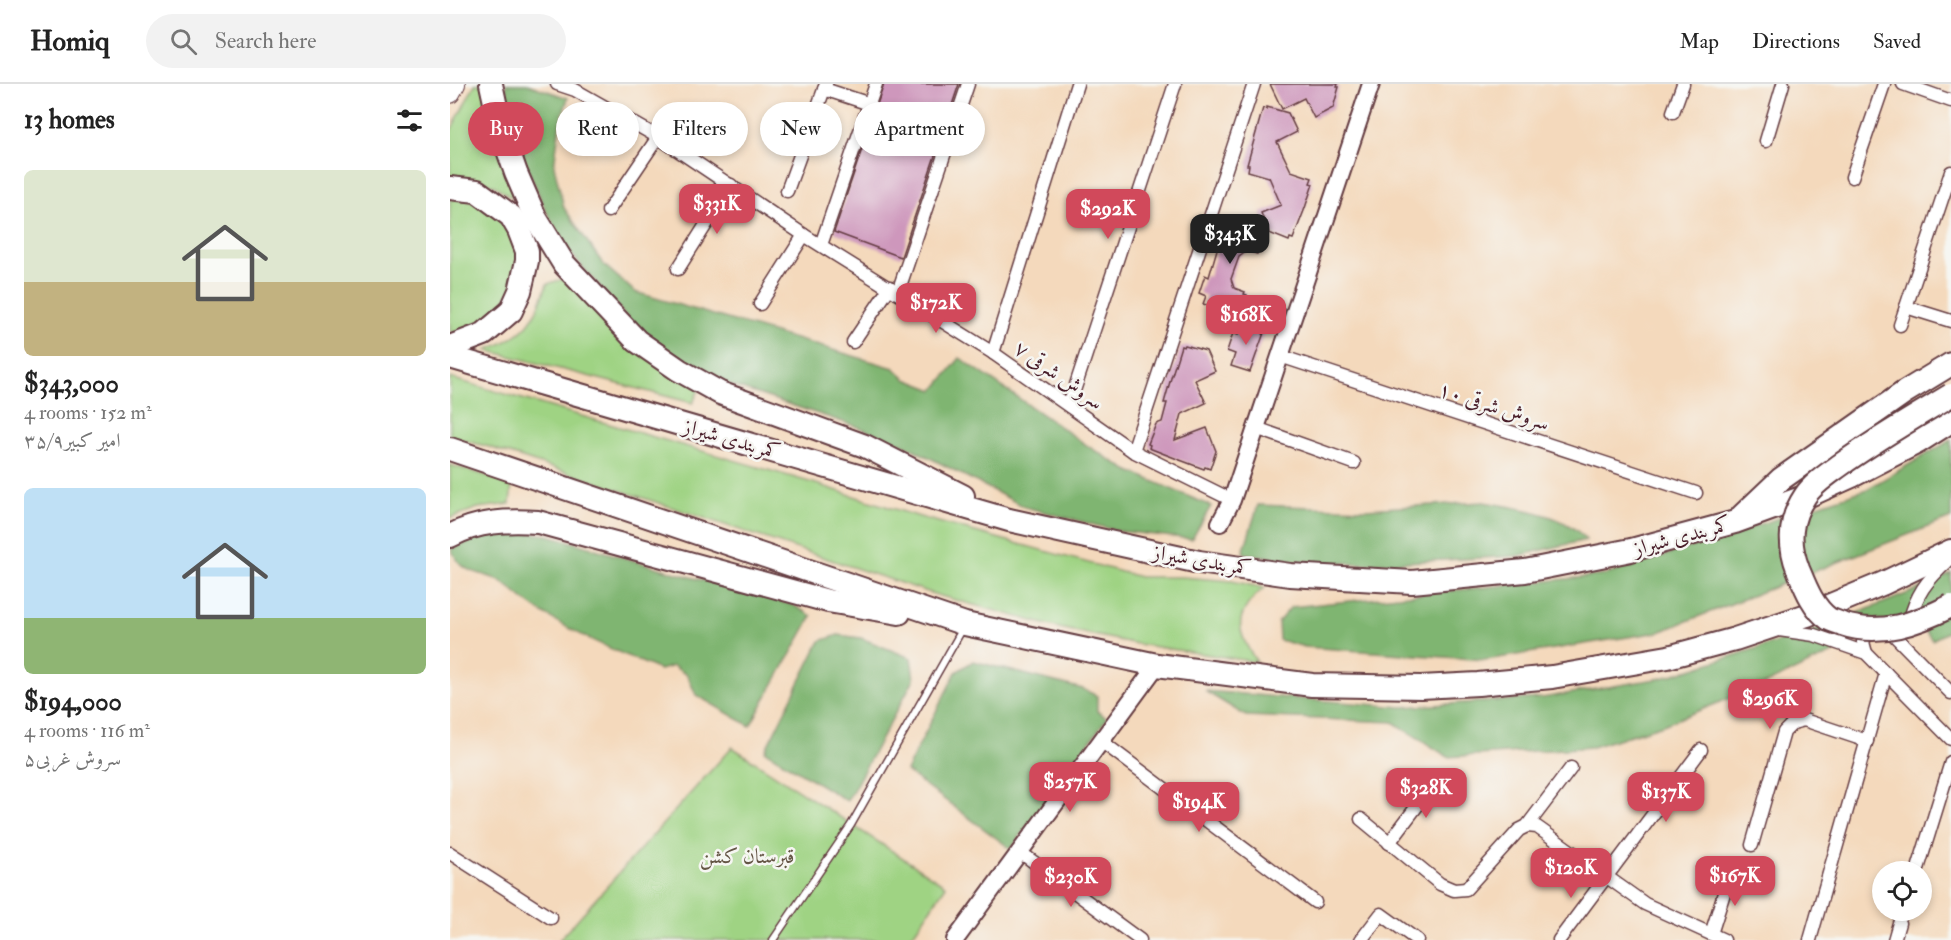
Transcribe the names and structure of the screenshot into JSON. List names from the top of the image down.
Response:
{
  "streets": {
    "highway": ["کمربندی شیراز"],
    "street": ["سروش شرقی ۷", "سروش شرقی ۱۰"]
  },
  "parks": ["قبرستان کشن"],
  "page": {
    "header": "Homiq",
    "search": "Search here",
    "nav": ["Map", "Directions", "Saved"],
    "heading": "13 homes",
    "chip": [
      "Buy",
      "Rent",
      "Filters",
      "New",
      "Apartment"
    ],
    "list": [
      {
        "name": "$343,000",
        "note": "4 rooms · 152 m² · امیر کبیر۳۵/۹"
      },
      {
        "name": "$194,000",
        "note": "4 rooms · 116 m² · سروش غربی۵"
      }
    ],
    "price": [
      "$331K",
      "$292K",
      "$343K",
      "$172K",
      "$168K",
      "$296K",
      "$257K",
      "$328K",
      "$137K",
      "$194K",
      "$120K",
      "$167K",
      "$230K"
    ]
  }
}
